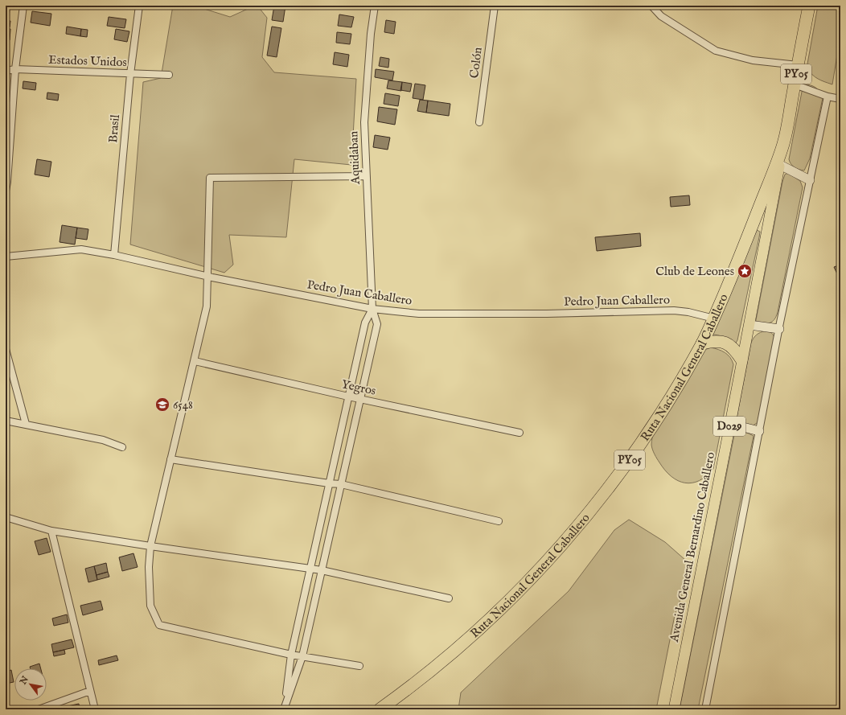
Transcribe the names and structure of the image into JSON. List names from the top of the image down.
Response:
{
  "streets": {
    "highway": ["PY05", "Ruta Nacional General Caballero"],
    "main road": ["D029", "Avenida General Bernardino Caballero"],
    "street": [
      "Estados Unidos",
      "Colón",
      "Brasil",
      "Aquidaban",
      "Pedro Juan Caballero",
      "Yegros"
    ]
  },
  "crossings": [
    ["Estados Unidos", "Brasil"],
    ["Brasil", "Pedro Juan Caballero"],
    ["Aquidaban", "Pedro Juan Caballero"],
    ["Aquidaban", "Yegros"],
    ["Pedro Juan Caballero", "Ruta Nacional General Caballero"],
    ["Ruta Nacional General Caballero", "Avenida General Bernardino Caballero"]
  ],
  "places": {
    "place": ["Club de Leones"],
    "school or university": ["6548"]
  },
  "north": "top left"
}
